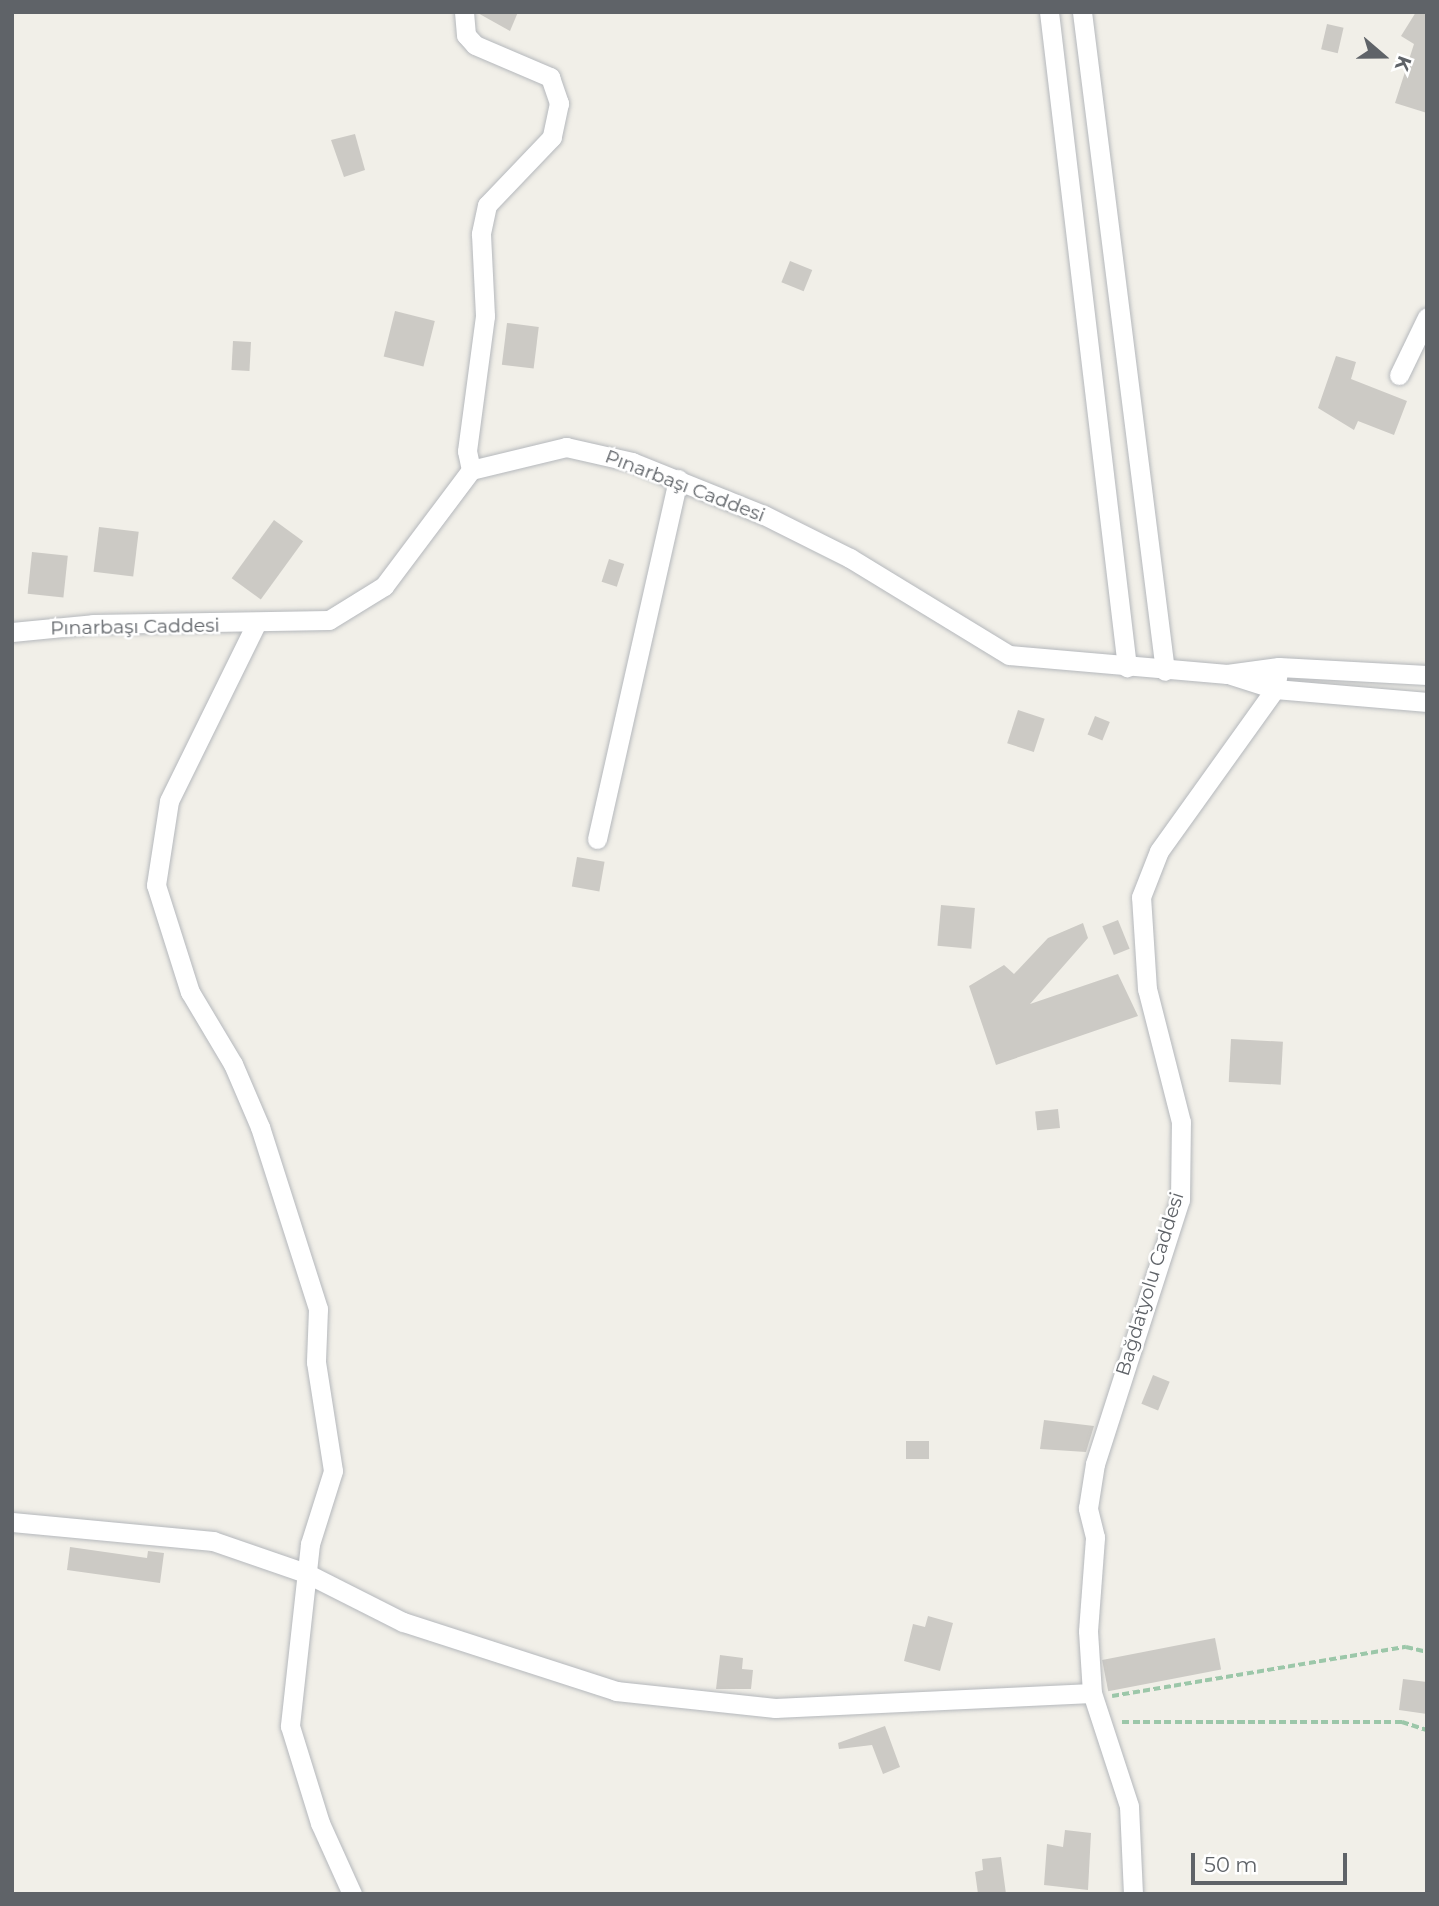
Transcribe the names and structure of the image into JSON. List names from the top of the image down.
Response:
{
  "streets": {
    "street": ["Pınarbaşı Caddesi", "Bağdatyolu Caddesi"]
  },
  "crossings": [
    ["Pınarbaşı Caddesi", "Bağdatyolu Caddesi"]
  ],
  "scale_bar": "50 m",
  "north": "right"
}
